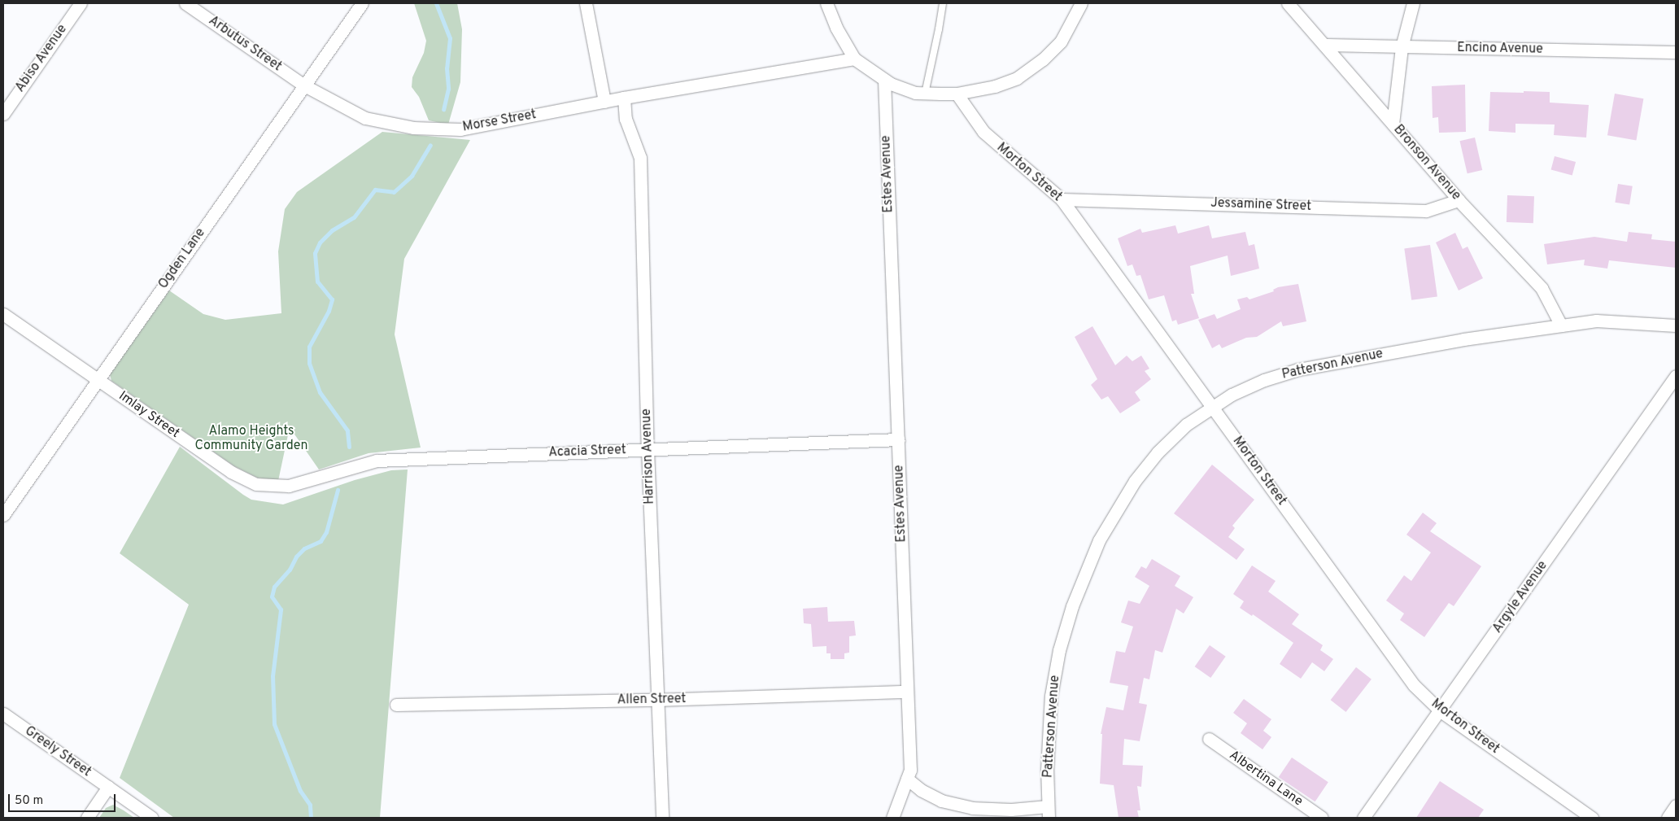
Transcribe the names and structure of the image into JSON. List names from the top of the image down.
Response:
{
  "streets": {
    "street": [
      "Arbutus Street",
      "Encino Avenue",
      "Abiso Avenue",
      "Morse Street",
      "Bronson Avenue",
      "Morton Street",
      "Estes Avenue",
      "Jessamine Street",
      "Ogden Lane",
      "Patterson Avenue",
      "Imlay Street",
      "Acacia Street",
      "Harrison Avenue",
      "Argyle Avenue",
      "Allen Street",
      "Greely Street",
      "Albertina Lane"
    ]
  },
  "crossings": [
    ["Arbutus Street", "Morse Street"],
    ["Arbutus Street", "Ogden Lane"],
    ["Encino Avenue", "Bronson Avenue"],
    ["Morse Street", "Ogden Lane"],
    ["Morse Street", "Harrison Avenue"],
    ["Bronson Avenue", "Jessamine Street"],
    ["Bronson Avenue", "Patterson Avenue"],
    ["Morton Street", "Jessamine Street"],
    ["Morton Street", "Patterson Avenue"],
    ["Morton Street", "Argyle Avenue"],
    ["Estes Avenue", "Acacia Street"],
    ["Estes Avenue", "Allen Street"],
    ["Ogden Lane", "Imlay Street"],
    ["Imlay Street", "Acacia Street"],
    ["Acacia Street", "Harrison Avenue"],
    ["Harrison Avenue", "Allen Street"]
  ],
  "parks": ["Alamo Heights Community Garden"],
  "scale_bar": "50 m"
}
